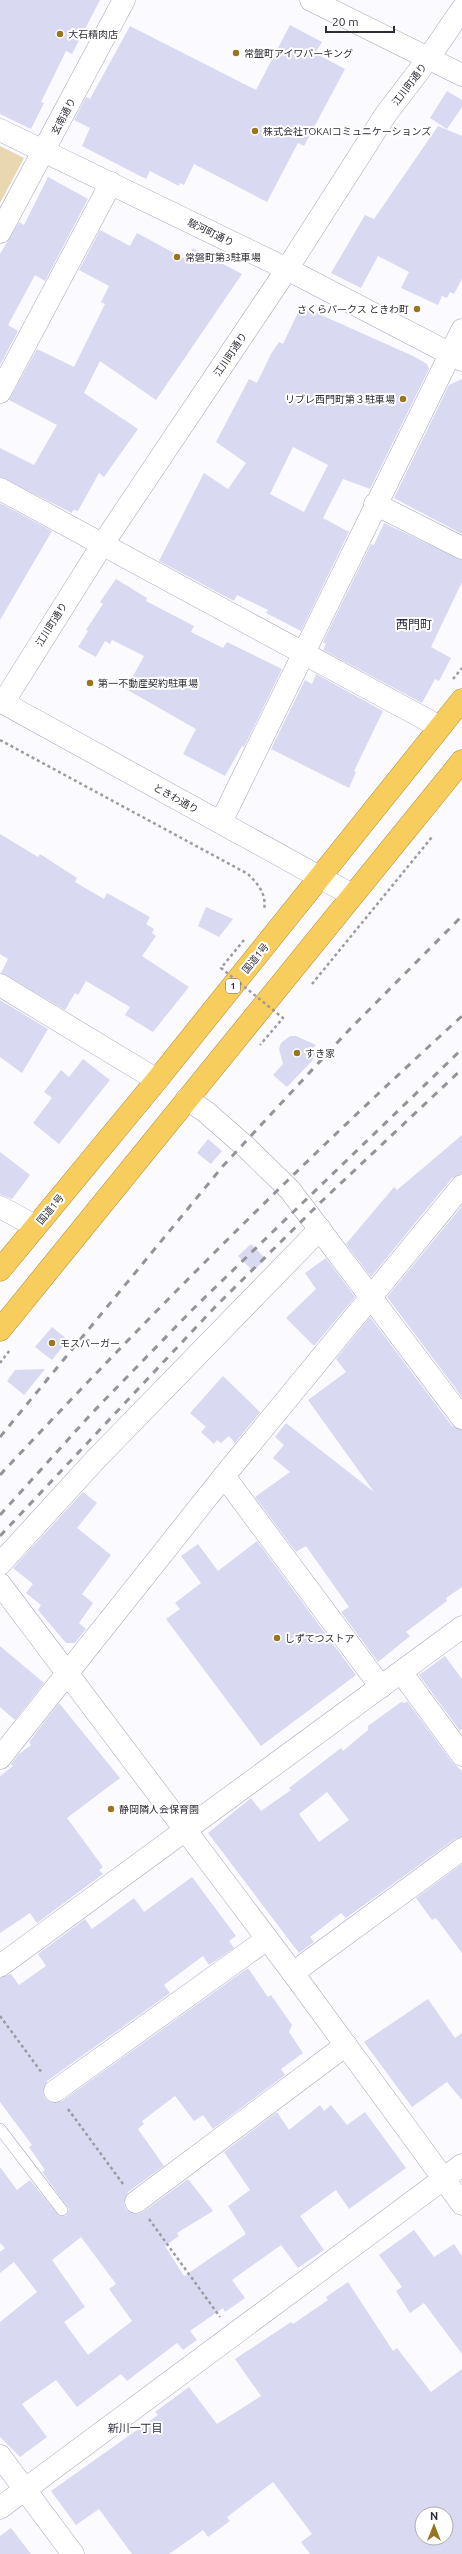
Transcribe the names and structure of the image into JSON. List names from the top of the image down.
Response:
{
  "streets": {
    "highway": ["国道1号", "1"],
    "street": [
      "江川町通り",
      "玄南通り",
      "駿河町通り",
      "ときわ通り"
    ]
  },
  "crossings": [
    ["江川町通り", "駿河町通り"],
    ["江川町通り", "ときわ通り"],
    ["玄南通り", "駿河町通り"],
    ["ときわ通り", "国道1号"]
  ],
  "districts": ["西門町", "新川一丁目"],
  "places": [
    "大石精肉店",
    "常盤町アイワパーキング",
    "株式会社TOKAIコミュニケーションズ",
    "常磐町第3駐車場",
    "さくらパークス ときわ町",
    "リブレ西門町第３駐車場",
    "第一不動産契約駐車場",
    "すき家",
    "モスバーガー",
    "しずてつストア",
    "静岡隣人会保育園"
  ],
  "scale_bar": "20 m",
  "north": "top"
}
